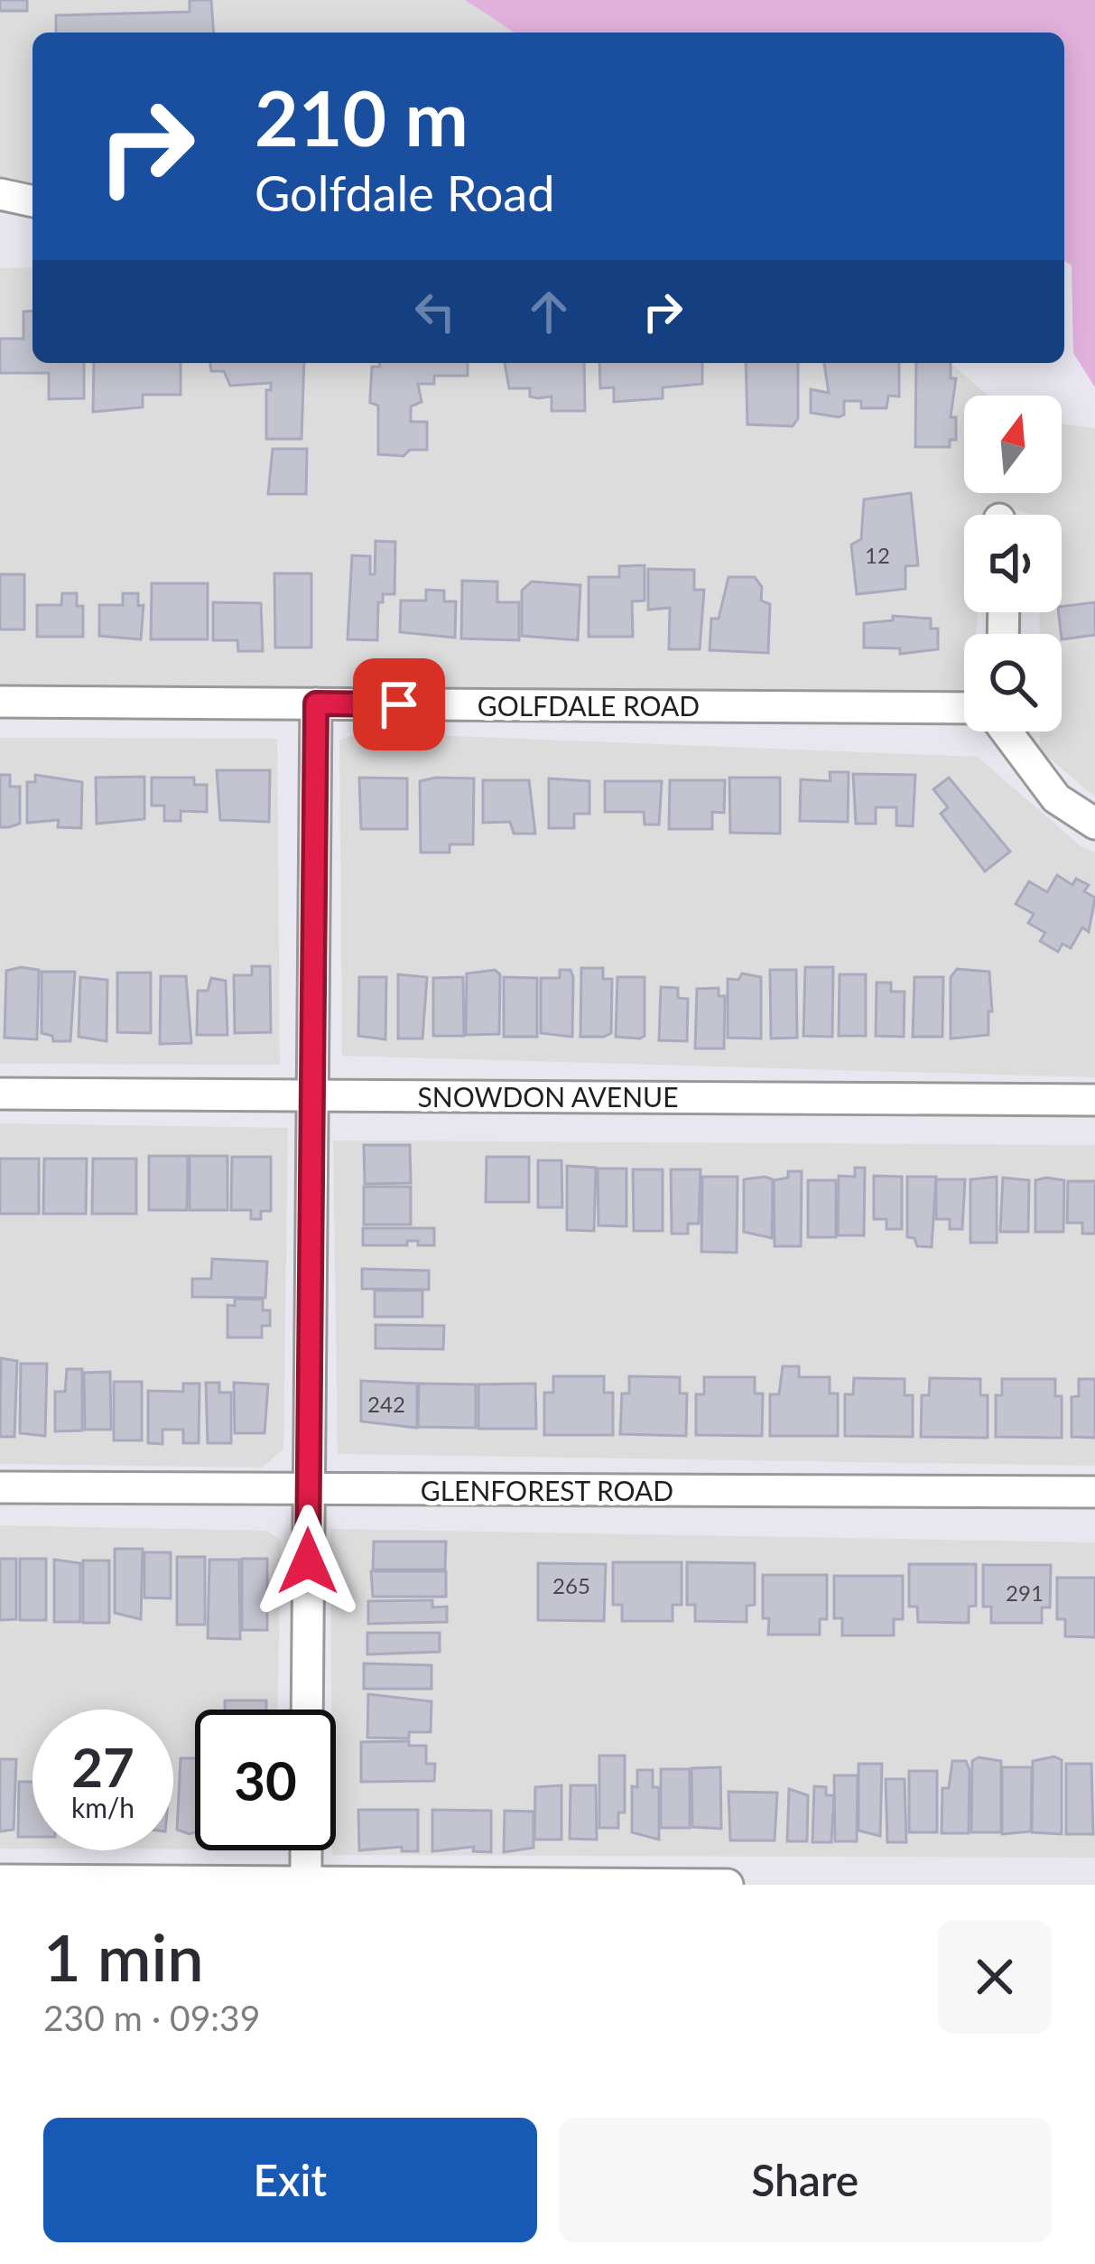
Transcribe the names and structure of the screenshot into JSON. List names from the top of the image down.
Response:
{
  "streets": {
    "street": ["GOLFDALE ROAD", "SNOWDON AVENUE", "GLENFOREST ROAD"]
  },
  "house_numbers": [
    "12",
    "242",
    "265",
    "291"
  ],
  "north": "top",
  "page": {
    "turn": ["210 m", "Golfdale Road"],
    "speed": "27 km/h",
    "limit": "30",
    "heading": ["1 min", "230 m · 09:39"],
    "buttons": ["Exit", "Share"]
  }
}
